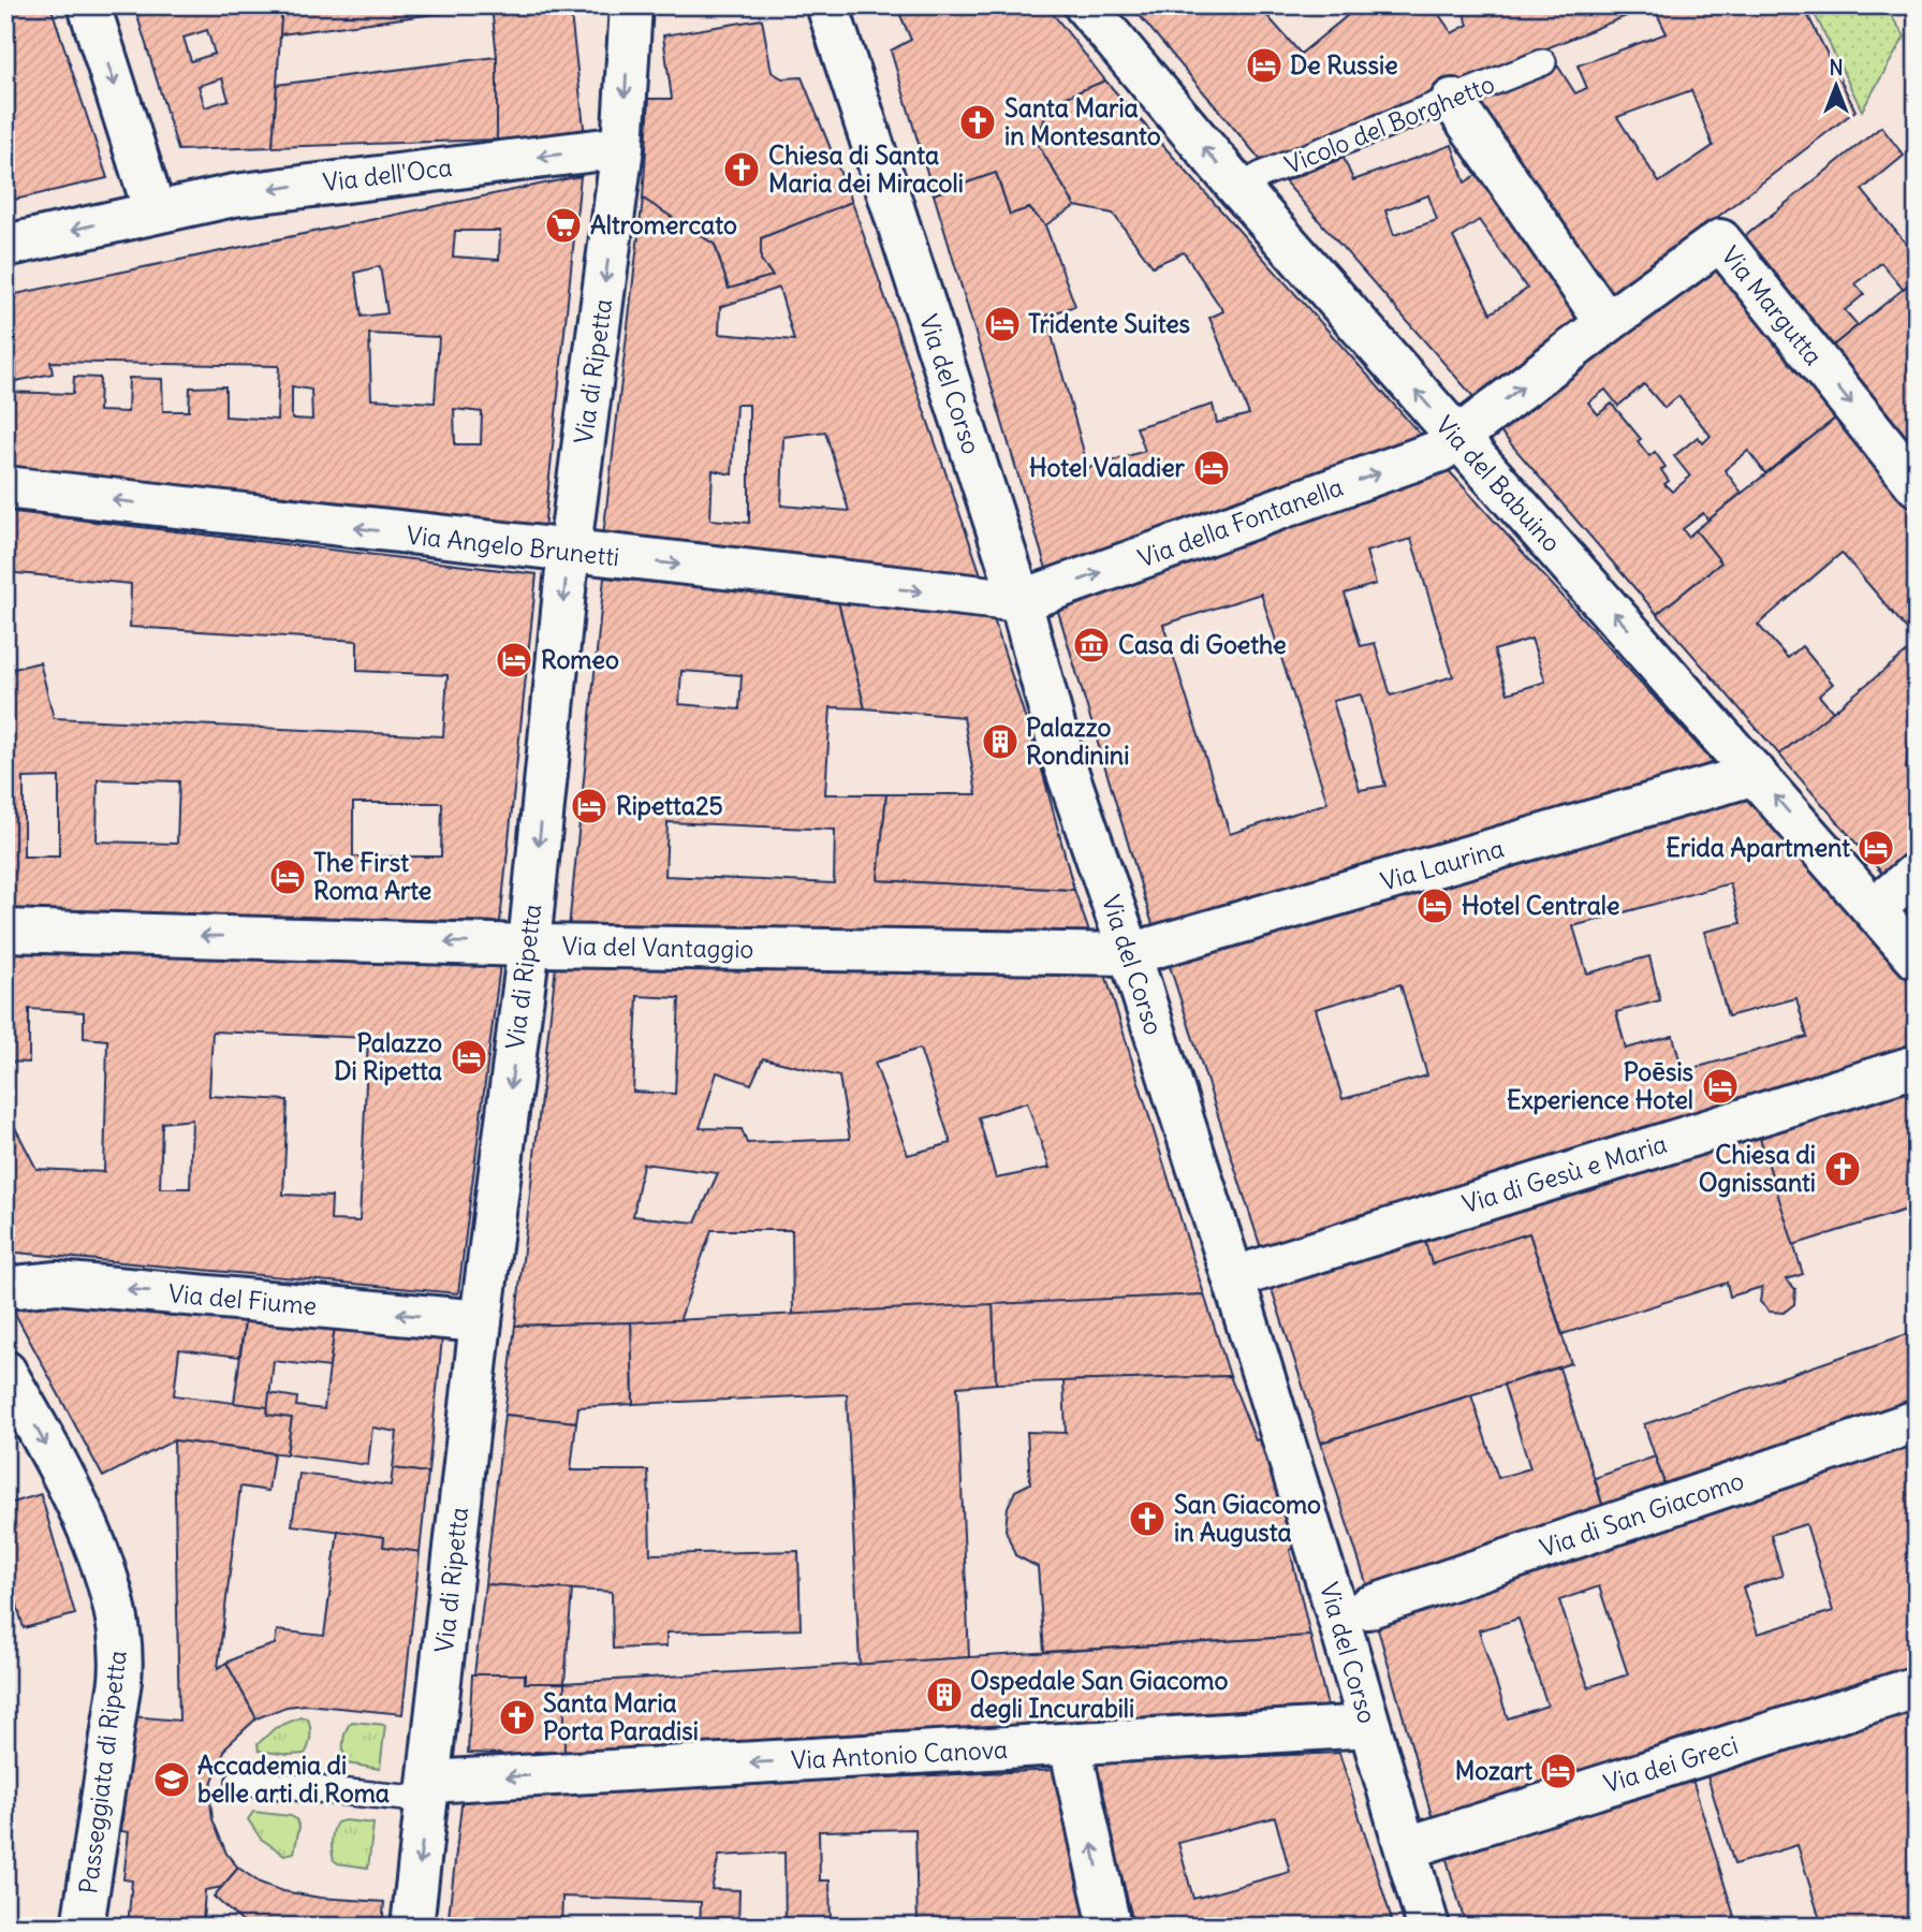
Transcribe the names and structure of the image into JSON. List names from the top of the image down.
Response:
{
  "streets": {
    "street": [
      "Via dell'Oca",
      "Via Margutta",
      "Via di Ripetta",
      "Via del Corso",
      "Via del Babuino",
      "Via della Fontanella",
      "Via Angelo Brunetti",
      "Via Laurina",
      "Via del Vantaggio",
      "Via di Gesù e Maria",
      "Via del Fiume",
      "Via di San Giacomo",
      "Via Antonio Canova",
      "Via dei Greci",
      "Passeggiata di Ripetta"
    ],
    "lane": ["Vicolo del Borghetto"]
  },
  "crossings": [
    ["Vicolo del Borghetto", "Via del Babuino"],
    ["Via dell'Oca", "Via di Ripetta"],
    ["Via Margutta", "Via del Babuino"],
    ["Via Margutta", "Via della Fontanella"],
    ["Via di Ripetta", "Via Angelo Brunetti"],
    ["Via di Ripetta", "Via del Vantaggio"],
    ["Via di Ripetta", "Via del Fiume"],
    ["Via di Ripetta", "Via Antonio Canova"],
    ["Via del Corso", "Via della Fontanella"],
    ["Via del Corso", "Via Angelo Brunetti"],
    ["Via del Corso", "Via Laurina"],
    ["Via del Corso", "Via del Vantaggio"],
    ["Via del Corso", "Via Antonio Canova"],
    ["Via del Babuino", "Via della Fontanella"],
    ["Via del Babuino", "Via Laurina"],
    ["Via della Fontanella", "Via Angelo Brunetti"],
    ["Via Laurina", "Via del Vantaggio"]
  ],
  "one_way": [
    "Via dell'Oca",
    "Via di Ripetta",
    "Via del Babuino",
    "Via della Fontanella",
    "Via del Vantaggio",
    "Via del Fiume",
    "Via Antonio Canova",
    "Passeggiata di Ripetta"
  ],
  "places": {
    "hotel": [
      "De Russie",
      "Tridente Suites",
      "Hotel Valadier",
      "Romeo",
      "Ripetta25",
      "Erida Apartment",
      "The First Roma Arte",
      "Hotel Centrale",
      "Palazzo Di Ripetta",
      "Poēsis Experience Hotel",
      "Mozart"
    ],
    "church": [
      "Santa Maria in Montesanto",
      "Chiesa di Santa Maria dei Miracoli",
      "Chiesa di Ognissanti",
      "San Giacomo in Augusta",
      "Santa Maria Porta Paradisi"
    ],
    "supermarket": ["Altromercato"],
    "museum": ["Casa di Goethe"],
    "building": ["Palazzo Rondinini", "Ospedale San Giacomo degli Incurabili"],
    "school or university": ["Accademia di belle arti di Roma"]
  },
  "north": "top"
}
